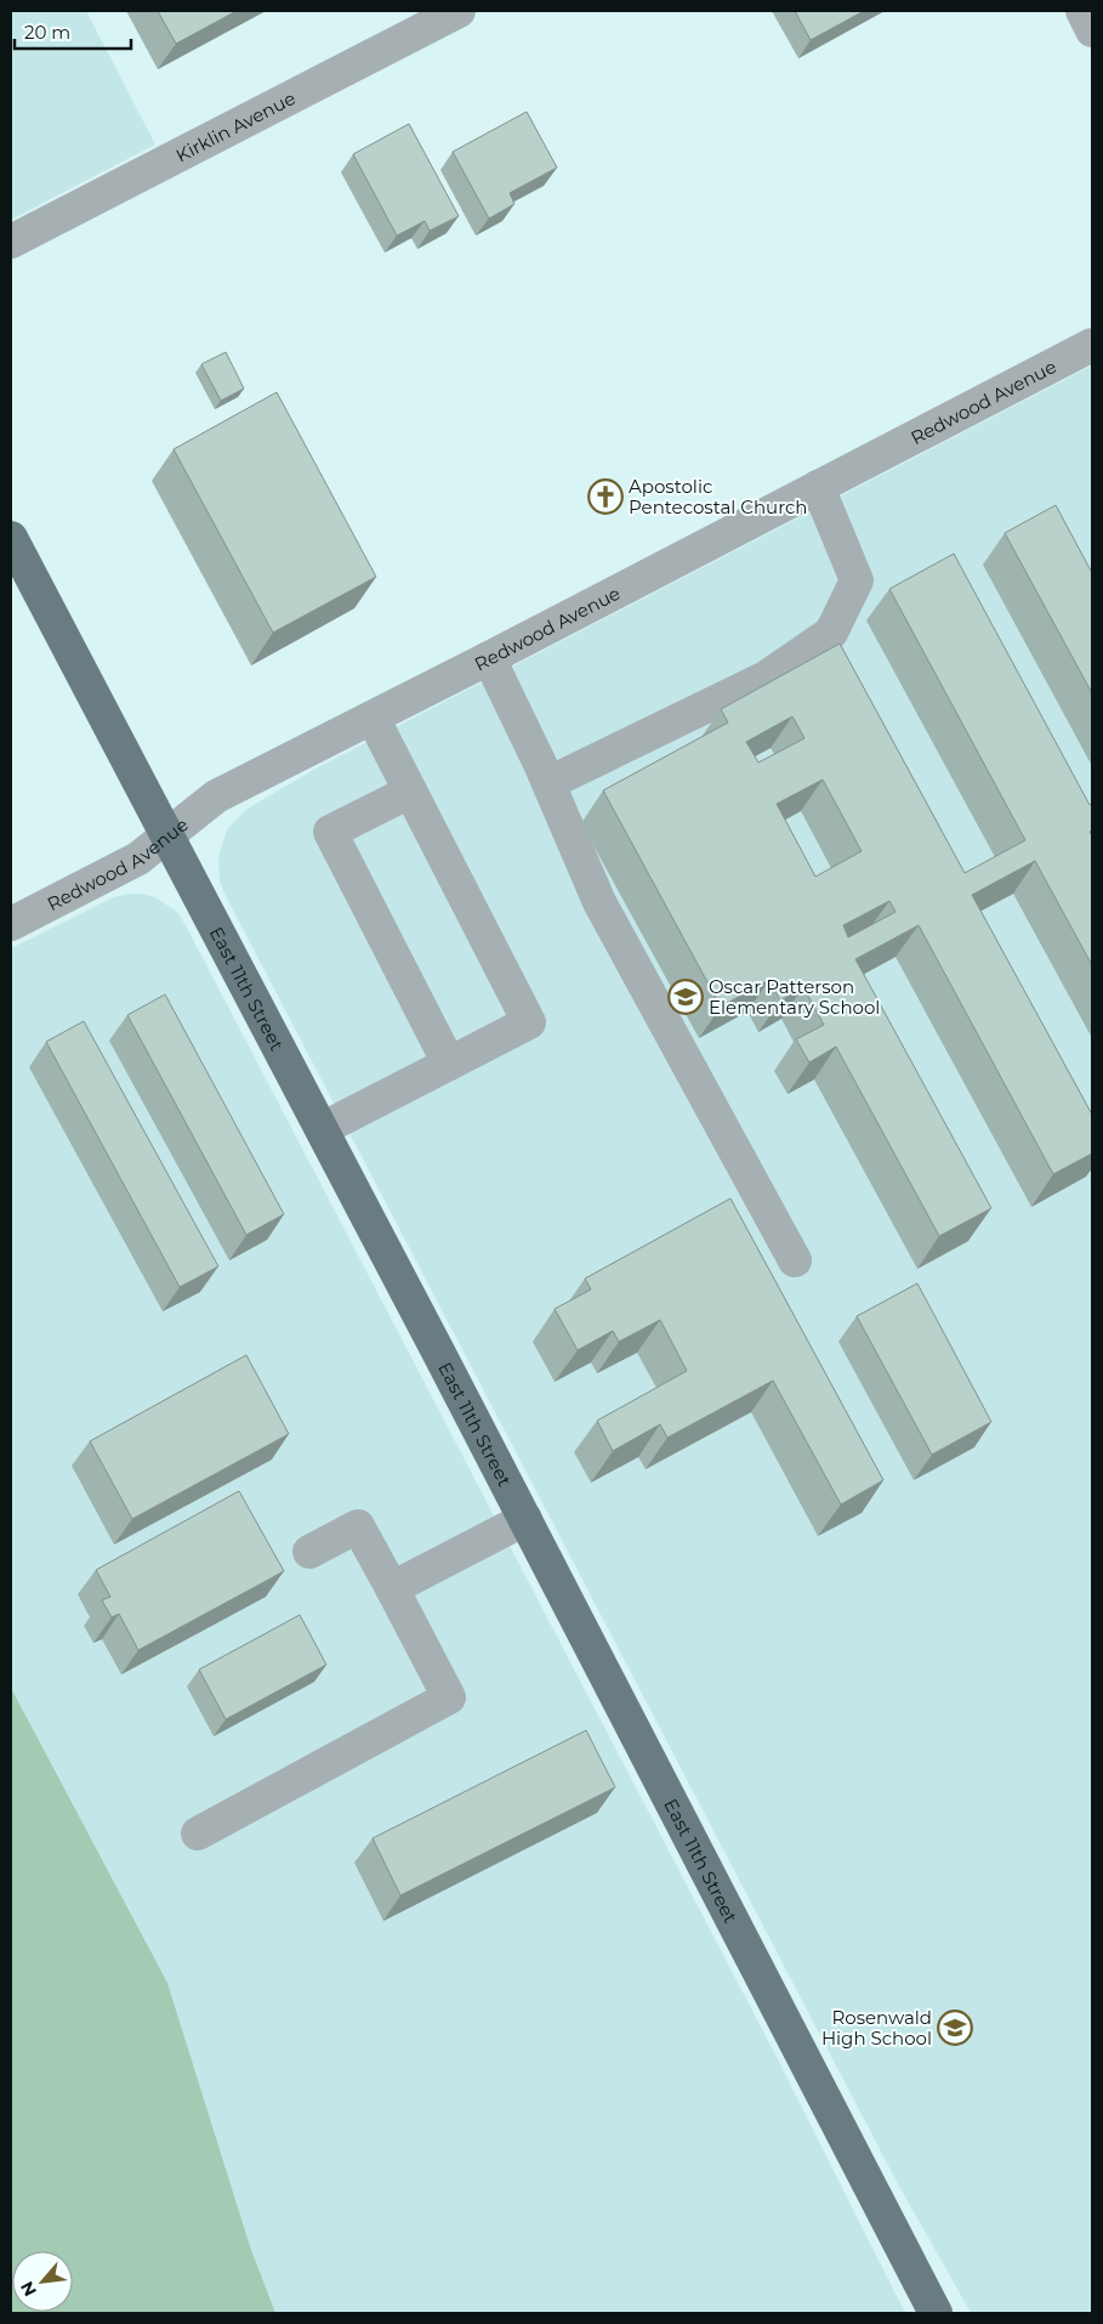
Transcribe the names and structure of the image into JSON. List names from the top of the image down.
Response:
{
  "streets": {
    "main road": ["East 11th Street"],
    "street": ["Kirklin Avenue", "Redwood Avenue"]
  },
  "crossings": [
    ["Redwood Avenue", "East 11th Street"]
  ],
  "places": {
    "church": ["Apostolic Pentecostal Church"],
    "school or university": ["Oscar Patterson Elementary School", "Rosenwald High School"]
  },
  "scale_bar": "20 m",
  "north": "bottom left"
}
